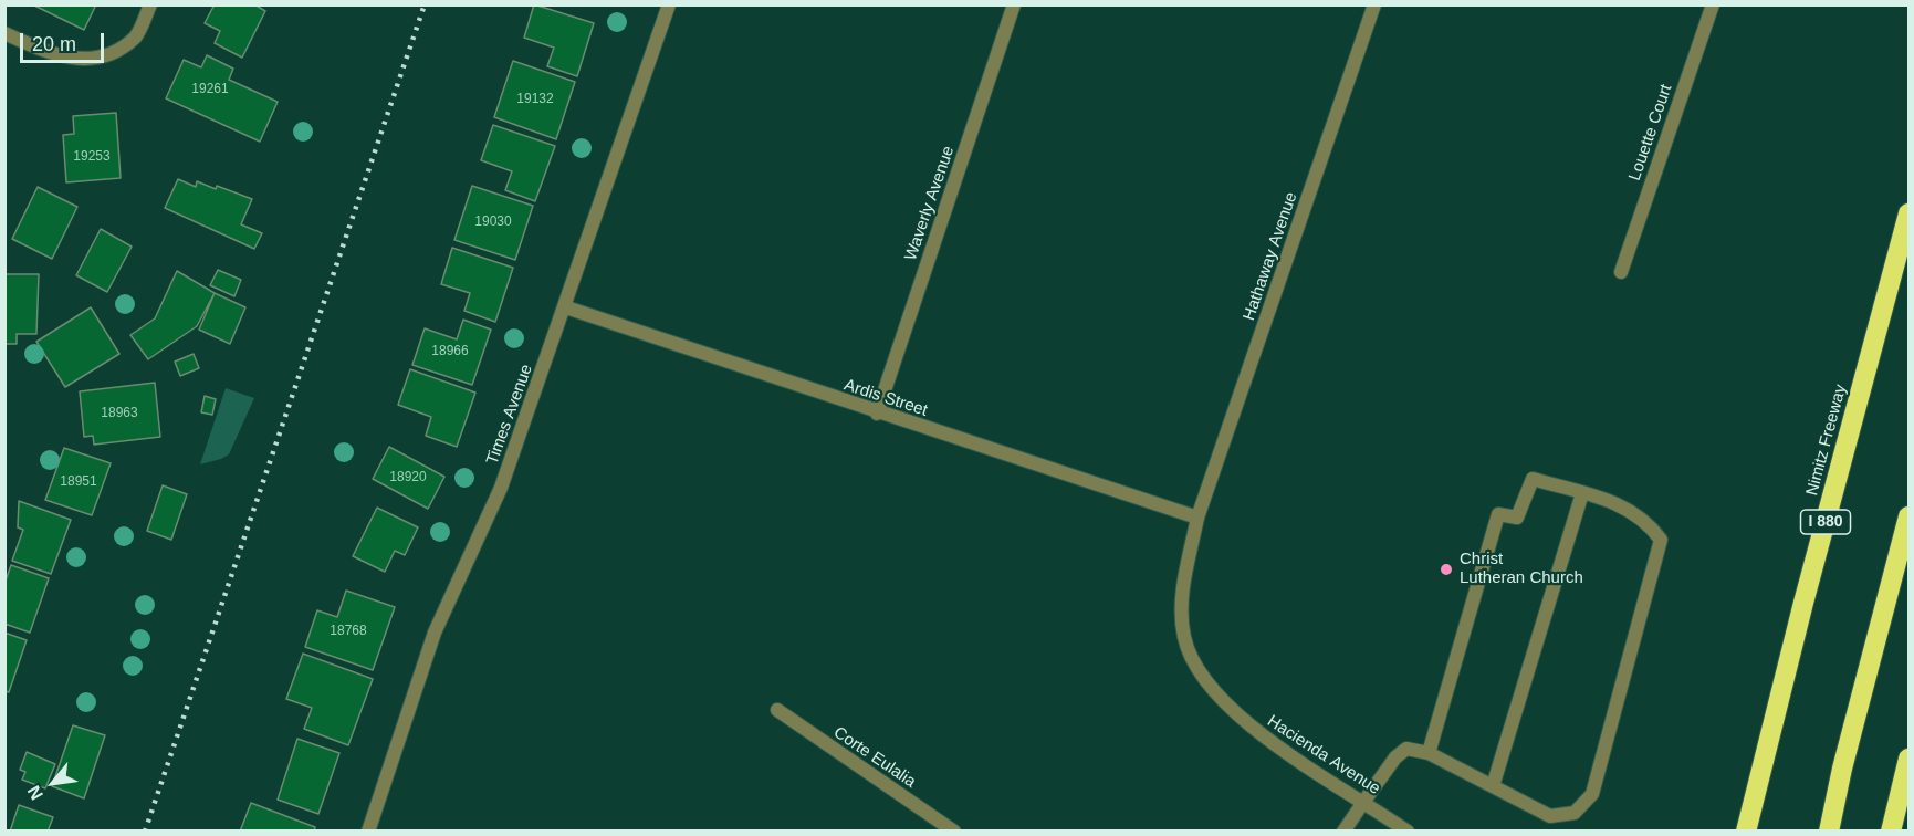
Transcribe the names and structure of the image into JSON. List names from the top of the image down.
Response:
{
  "streets": {
    "highway": ["Nimitz Freeway", "I 880"],
    "street": [
      "Louette Court",
      "Waverly Avenue",
      "Hathaway Avenue",
      "Ardis Street",
      "Times Avenue",
      "Hacienda Avenue",
      "Corte Eulalia"
    ]
  },
  "crossings": [
    ["Waverly Avenue", "Ardis Street"],
    ["Hathaway Avenue", "Ardis Street"],
    ["Hathaway Avenue", "Hacienda Avenue"],
    ["Ardis Street", "Times Avenue"],
    ["Ardis Street", "Hacienda Avenue"]
  ],
  "places": ["Christ Lutheran Church"],
  "house_numbers": [
    "19261",
    "19132",
    "19253",
    "19030",
    "18966",
    "18963",
    "18920",
    "18951",
    "18768"
  ],
  "scale_bar": "20 m",
  "north": "bottom left"
}
